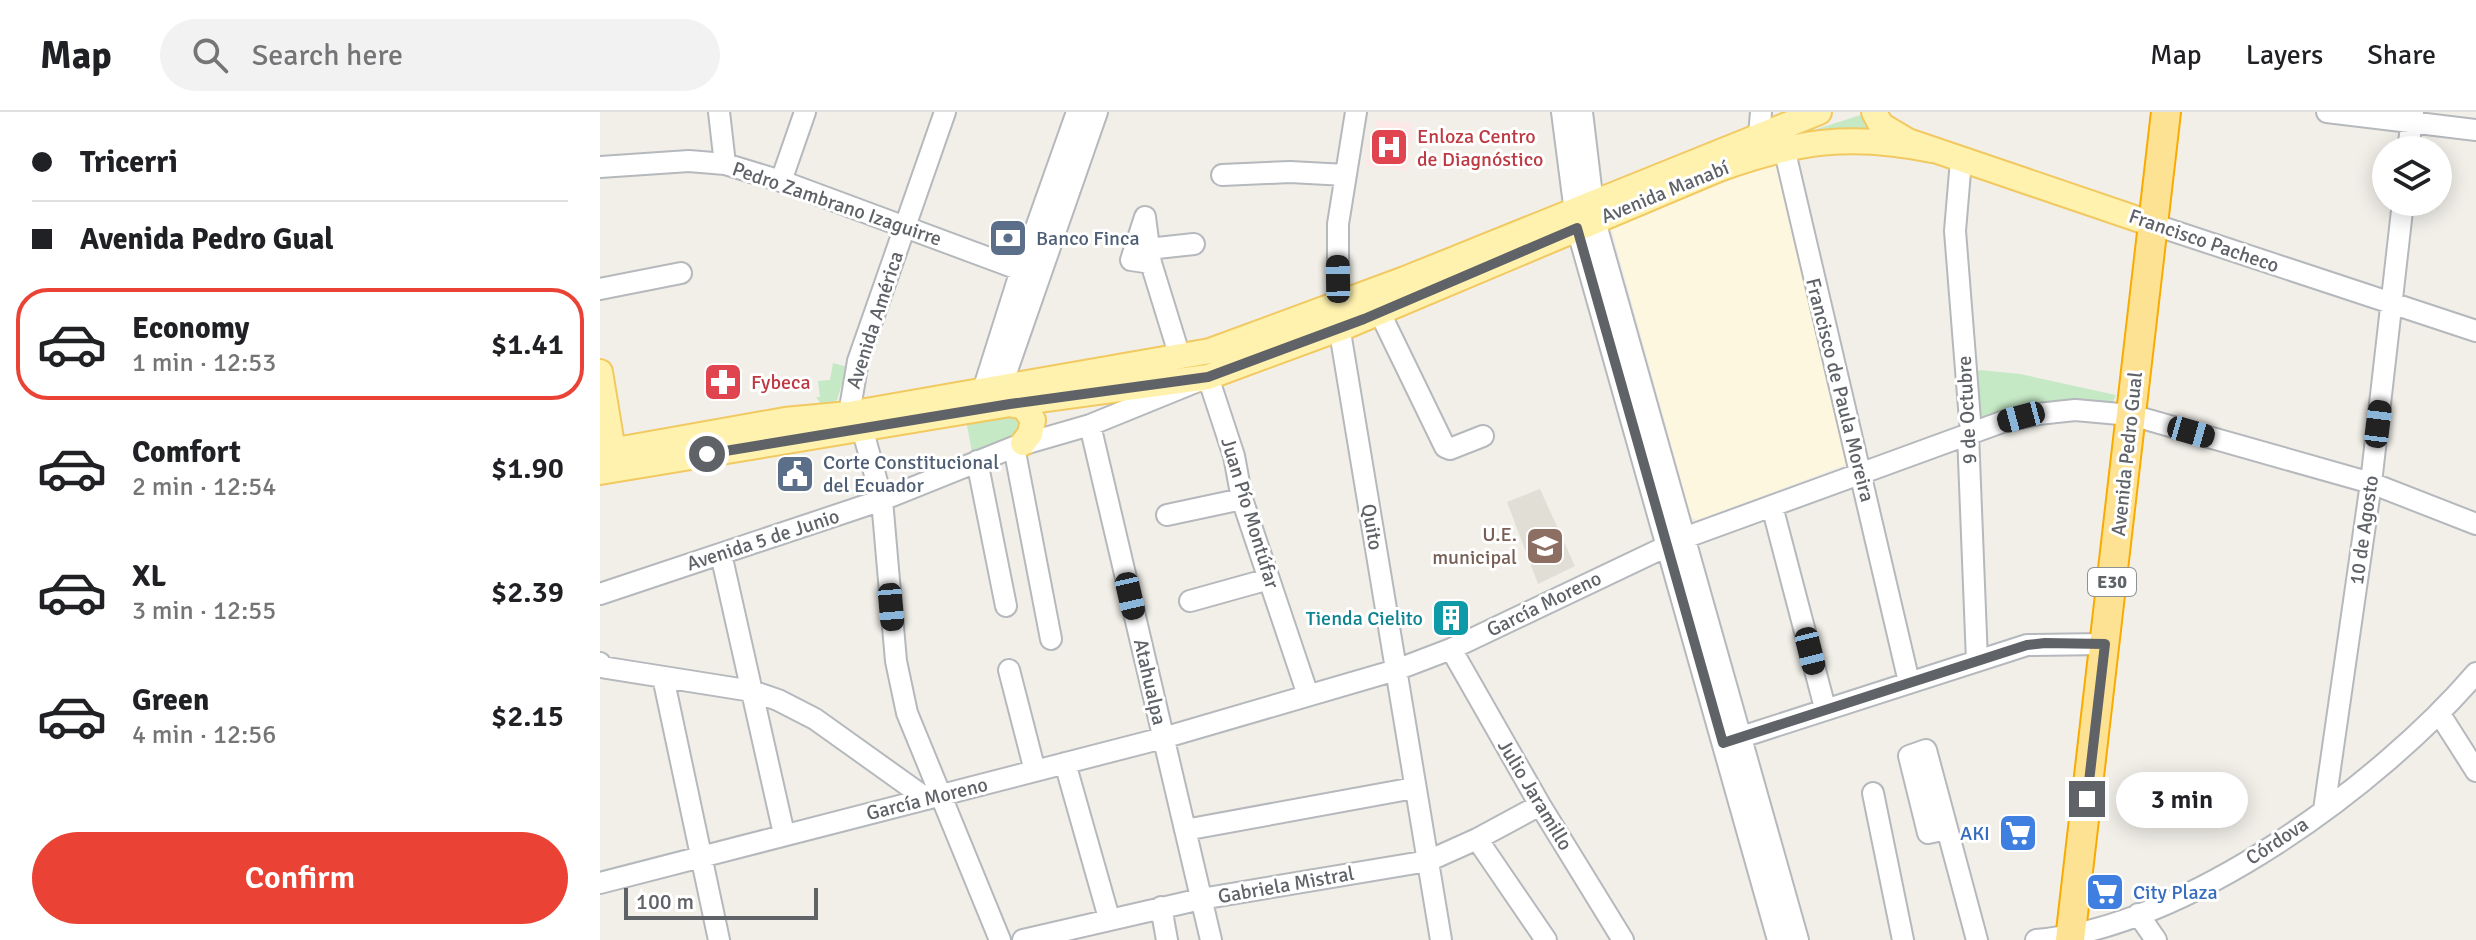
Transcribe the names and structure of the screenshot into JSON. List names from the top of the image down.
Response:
{
  "streets": {
    "highway": ["Avenida Pedro Gual", "E30"],
    "main road": ["Avenida Manabí", "Francisco Pacheco"],
    "street": [
      "Pedro Zambrano Izaguirre",
      "Avenida América",
      "Francisco de Paula Moreira",
      "9 de Octubre",
      "Juan Pío Montúfar",
      "Quito",
      "10 de Agosto",
      "Avenida 5 de Junio",
      "García Moreno",
      "Atahualpa",
      "Julio Jaramillo",
      "Córdova",
      "Gabriela Mistral"
    ]
  },
  "crossings": [
    ["Avenida Manabí", "Avenida América"],
    ["Avenida Manabí", "Juan Pío Montúfar"],
    ["Avenida Manabí", "Quito"],
    ["Avenida Manabí", "Avenida 5 de Junio"],
    ["Pedro Zambrano Izaguirre", "Avenida América"],
    ["Francisco Pacheco", "9 de Octubre"],
    ["Francisco Pacheco", "Avenida Pedro Gual"],
    ["Francisco Pacheco", "10 de Agosto"],
    ["Avenida América", "Avenida 5 de Junio"],
    ["Avenida América", "García Moreno"],
    ["Francisco de Paula Moreira", "García Moreno"],
    ["9 de Octubre", "García Moreno"],
    ["Avenida Pedro Gual", "García Moreno"],
    ["Avenida Pedro Gual", "Córdova"],
    ["Juan Pío Montúfar", "Avenida 5 de Junio"],
    ["Juan Pío Montúfar", "García Moreno"],
    ["Quito", "García Moreno"],
    ["Quito", "Gabriela Mistral"],
    ["10 de Agosto", "García Moreno"],
    ["10 de Agosto", "Córdova"],
    ["Avenida 5 de Junio", "Atahualpa"],
    ["García Moreno", "Atahualpa"],
    ["García Moreno", "Julio Jaramillo"],
    ["Atahualpa", "Gabriela Mistral"],
    ["Julio Jaramillo", "Gabriela Mistral"]
  ],
  "places": {
    "hospital": ["Enloza Centro de Diagnóstico"],
    "bank": ["Banco Finca"],
    "pharmacy": ["Fybeca"],
    "public building": ["Corte Constitucional del Ecuador"],
    "school or university": ["U.E. municipal"],
    "building": ["Tienda Cielito"],
    "supermarket": ["AKI", "City Plaza"]
  },
  "scale_bar": "100 m",
  "page": {
    "header": "Map",
    "search": "Search here",
    "nav": ["Map", "Layers", "Share"],
    "banner": ["Tricerri", "Avenida Pedro Gual"],
    "list": [
      {
        "name": "Economy",
        "note": "1 min · 12:53",
        "value": "$1.41"
      },
      {
        "name": "Comfort",
        "note": "2 min · 12:54",
        "value": "$1.90"
      },
      {
        "name": "XL",
        "note": "3 min · 12:55",
        "value": "$2.39"
      },
      {
        "name": "Green",
        "note": "4 min · 12:56",
        "value": "$2.15"
      }
    ],
    "bubble": "3 min",
    "buttons": "Confirm",
    "scale": "100 m"
  }
}
